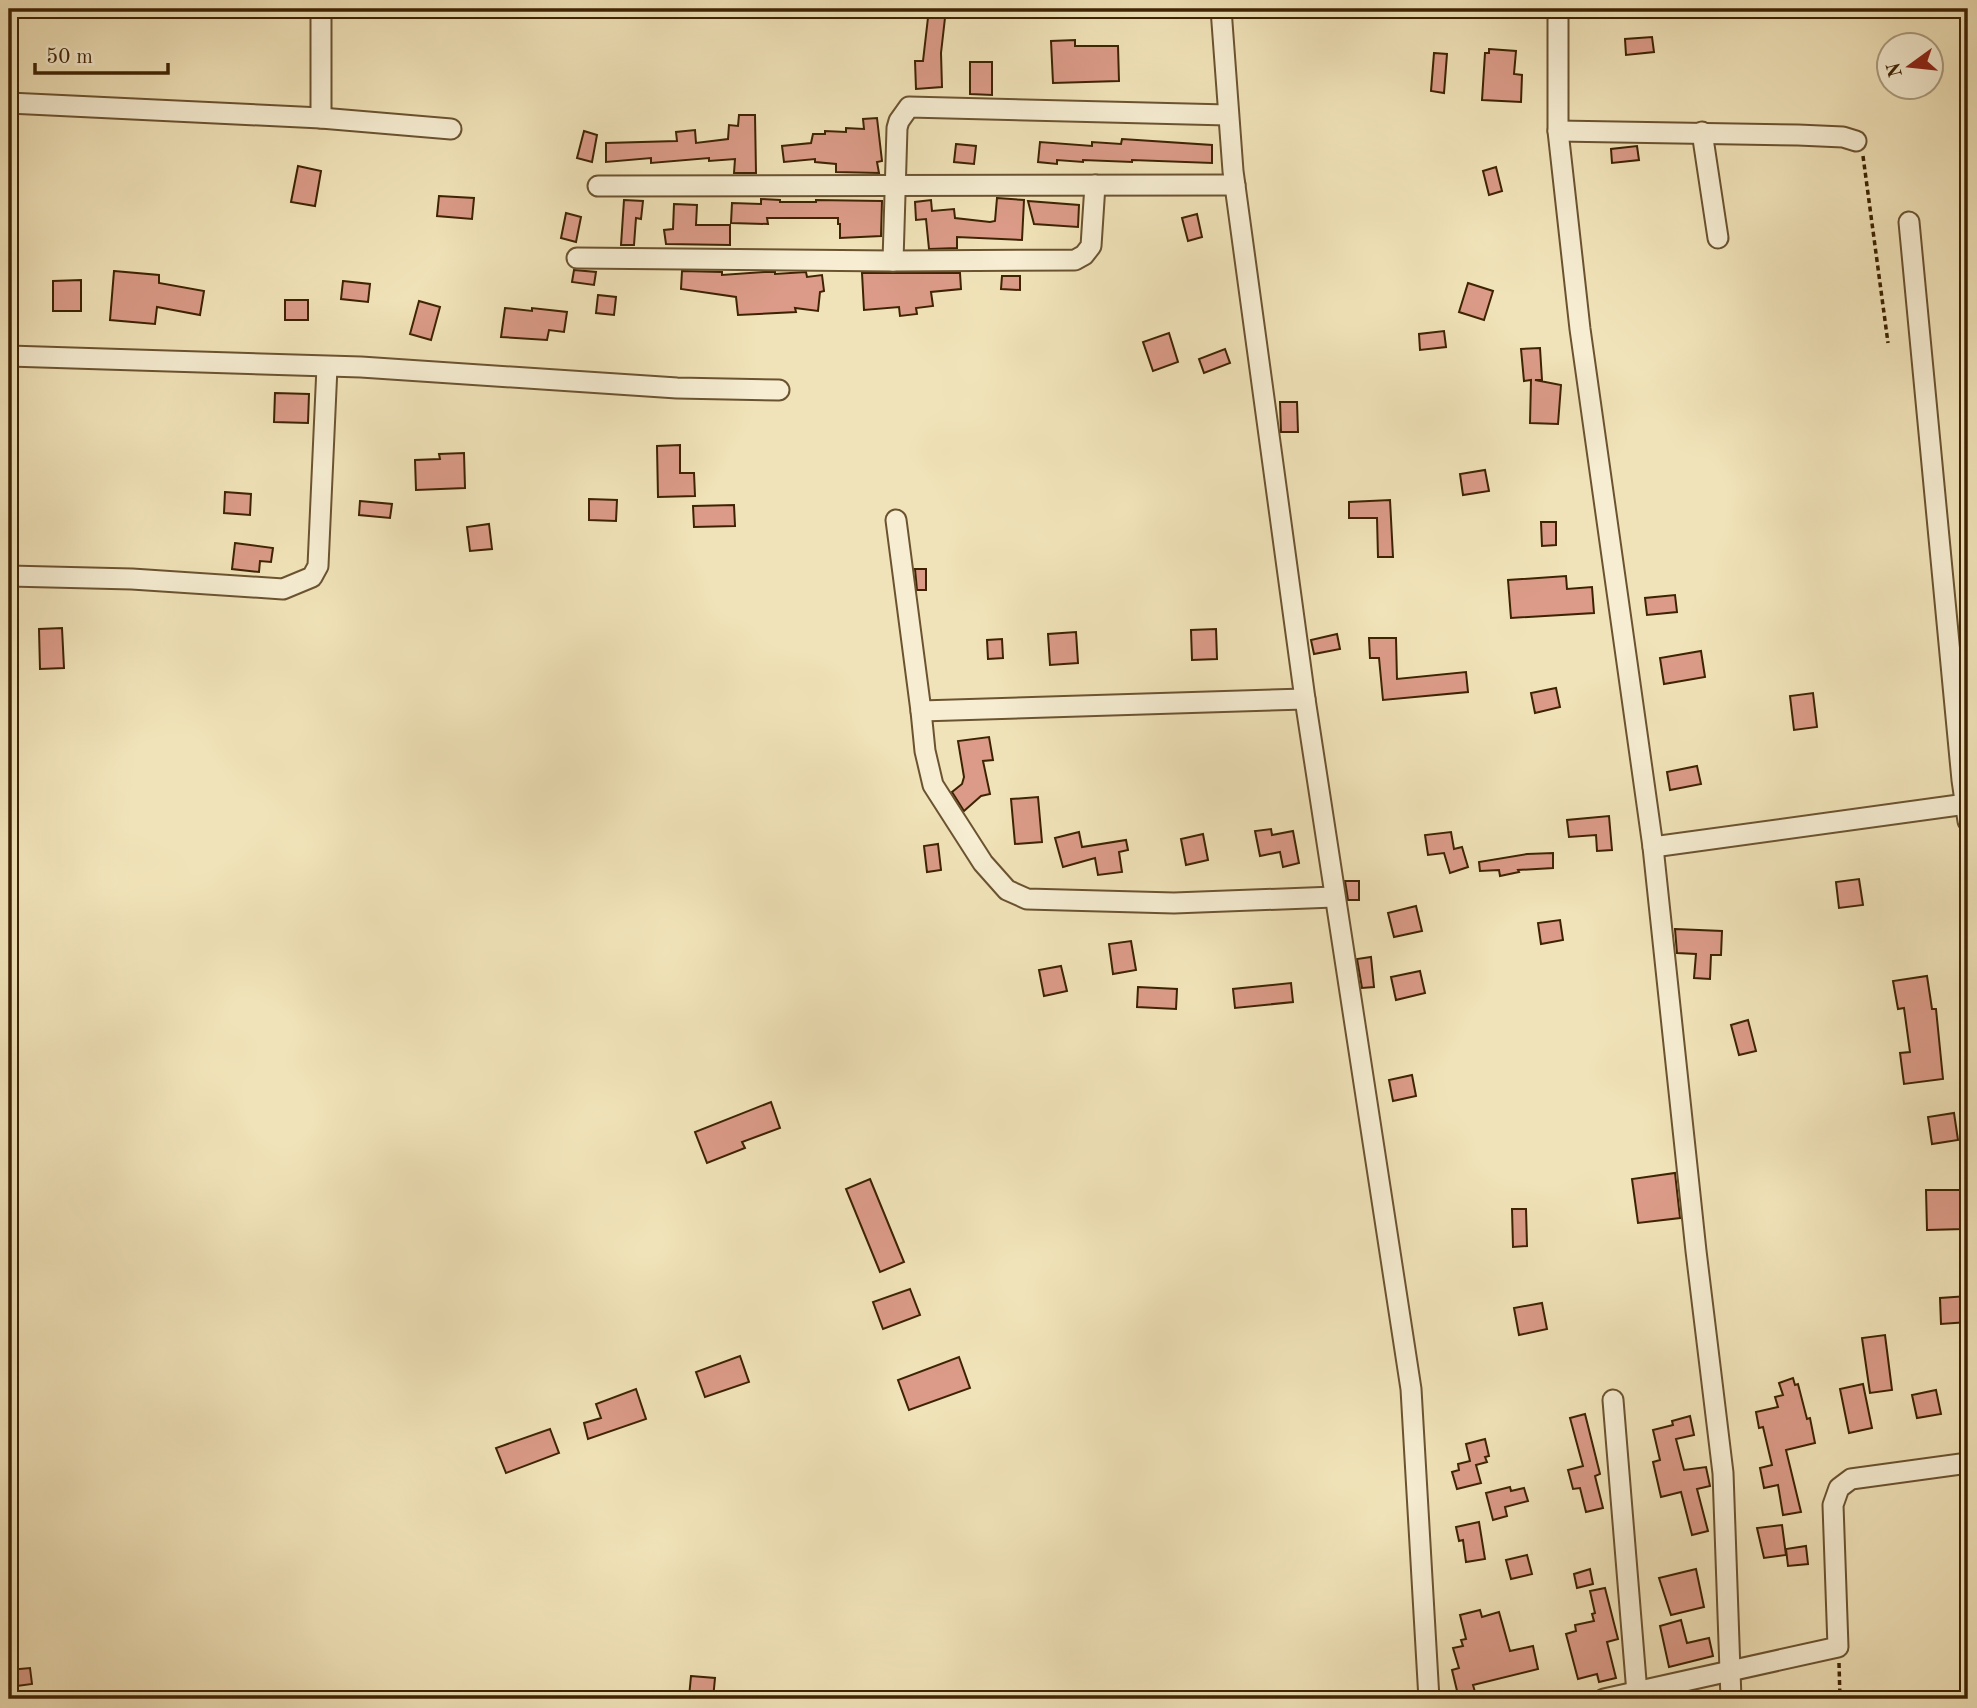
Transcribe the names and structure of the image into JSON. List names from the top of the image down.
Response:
{
  "scale_bar": "50 m",
  "north": "left"
}
